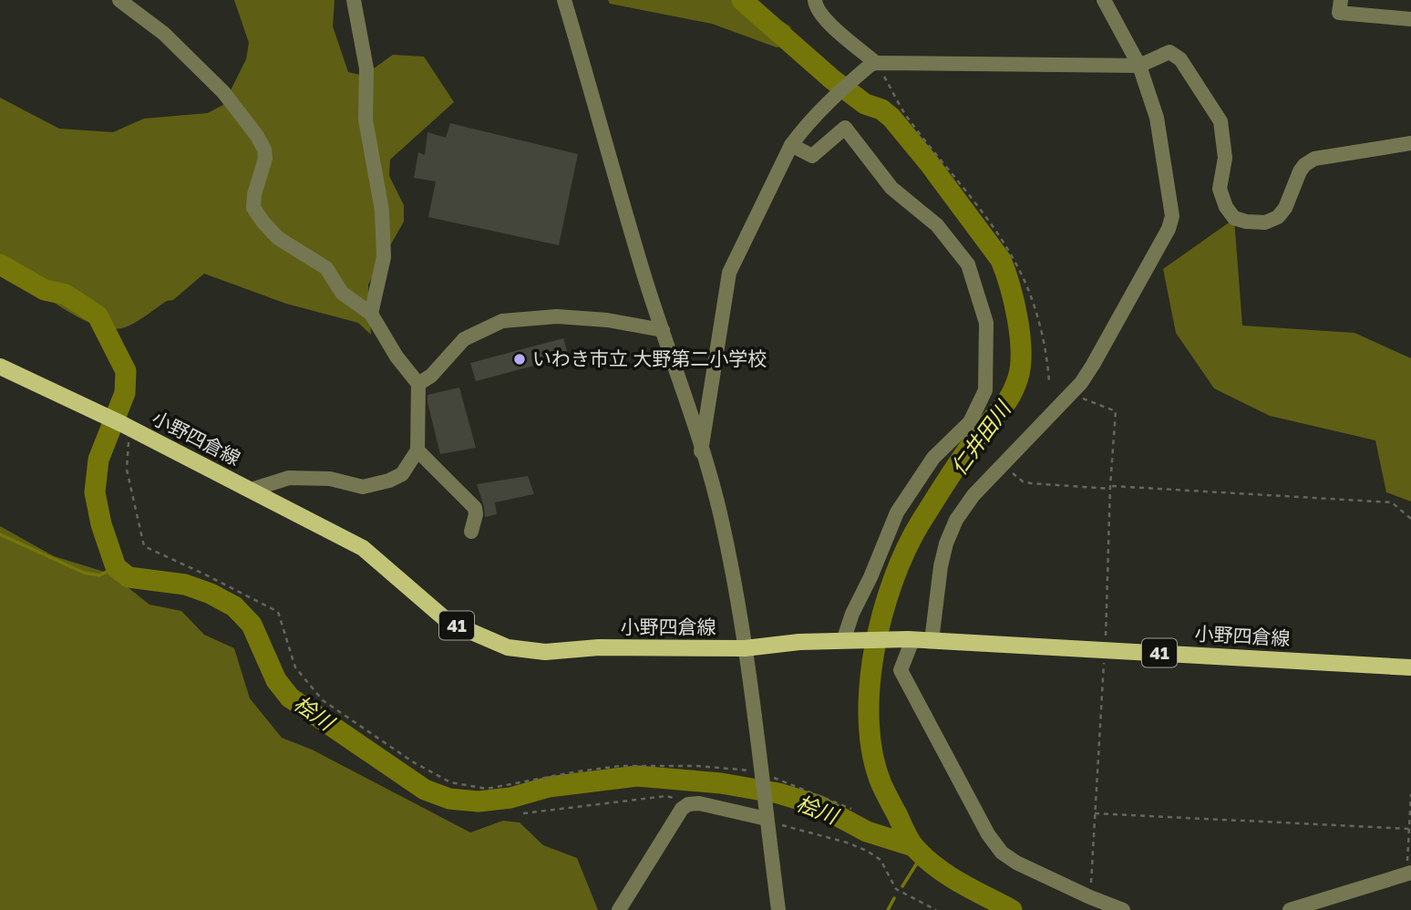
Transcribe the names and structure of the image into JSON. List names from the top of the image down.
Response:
{
  "streets": {
    "main road": ["小野四倉線", "41"]
  },
  "water": ["仁井田川", "桧川"],
  "places": ["いわき市立 大野第二小学校"]
}
